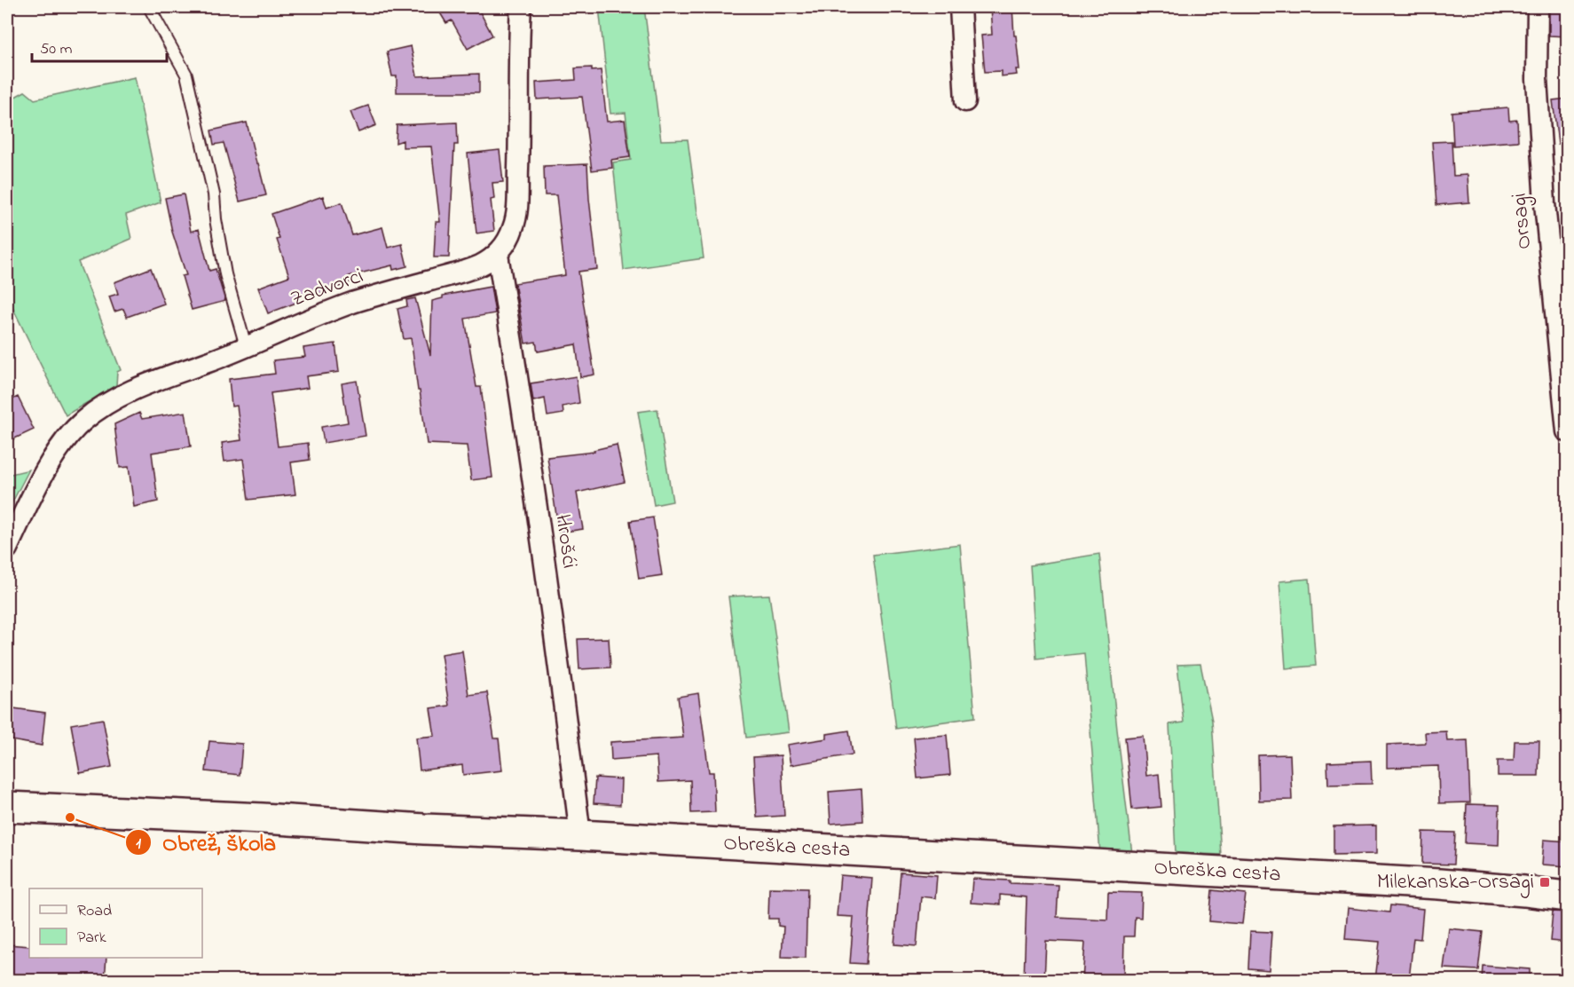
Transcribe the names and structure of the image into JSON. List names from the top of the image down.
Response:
{
  "streets": {
    "main road": ["Obreška cesta"],
    "street": ["Orsagi", "Zadvorci", "Hrošći"]
  },
  "crossings": [
    ["Zadvorci", "Hrošći"],
    ["Hrošći", "Obreška cesta"]
  ],
  "places": {
    "other": ["Obrež, škola"],
    "transit": ["Milekanska-Orsagi"]
  },
  "legend": ["Road", "Park"],
  "scale_bar": "50 m"
}
